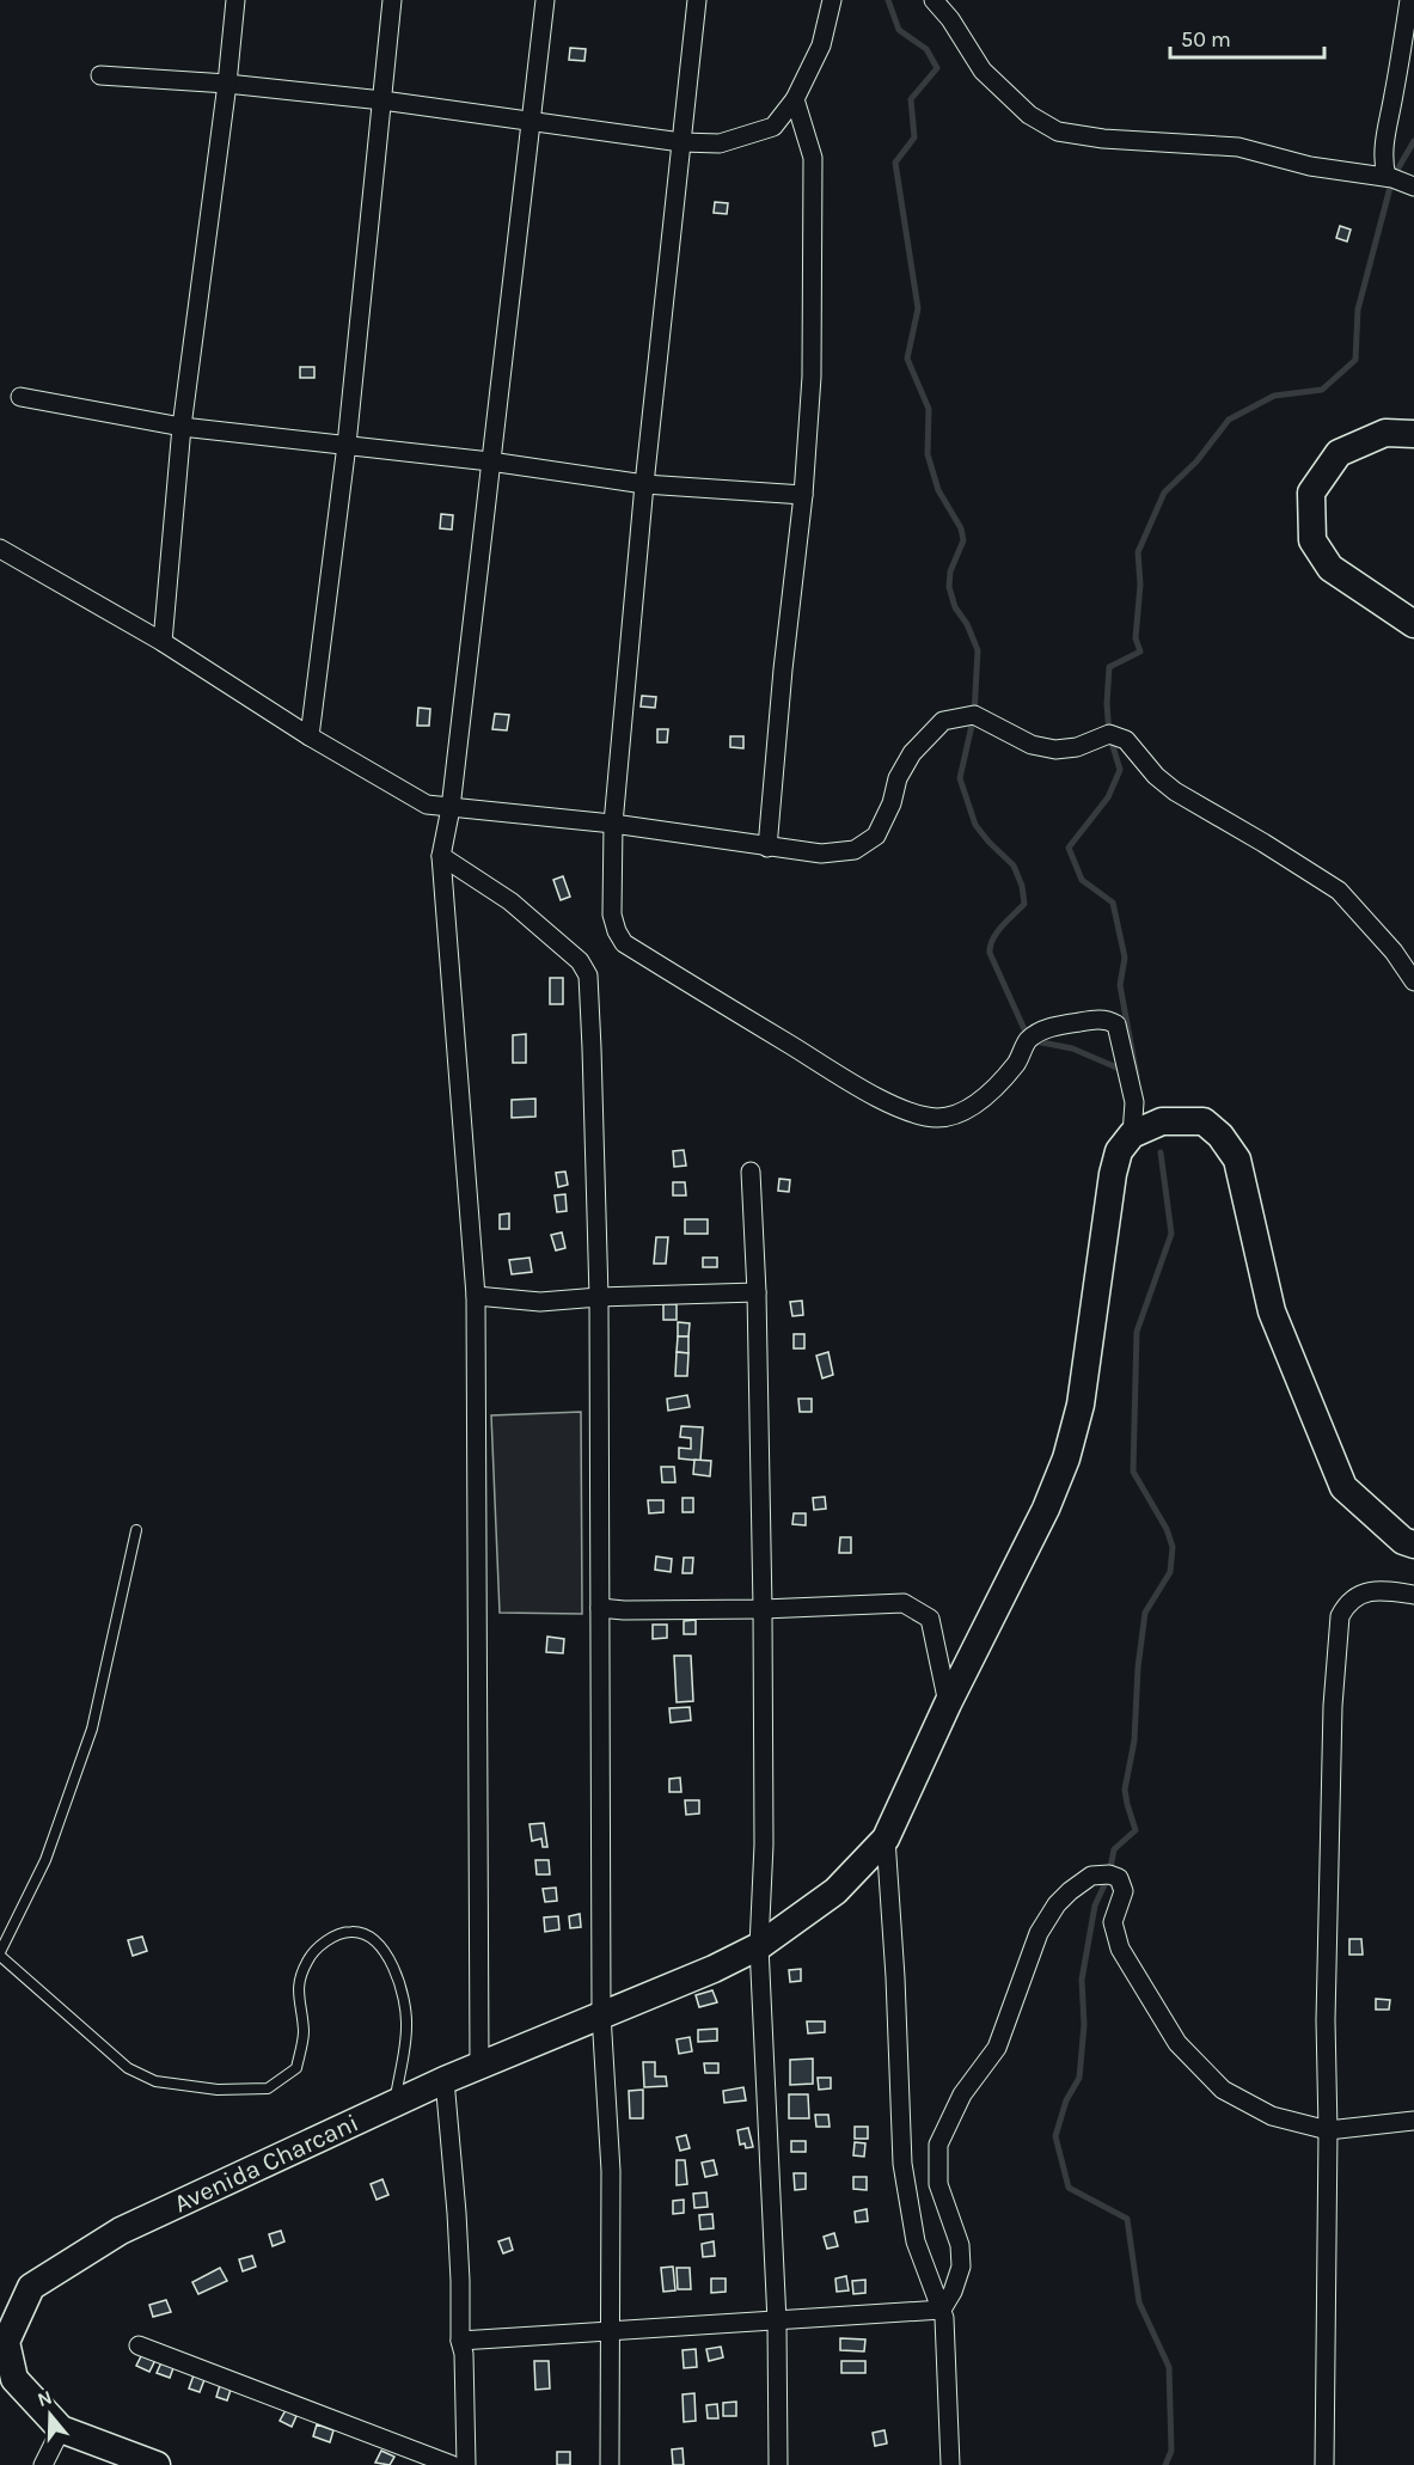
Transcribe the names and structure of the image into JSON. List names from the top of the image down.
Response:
{
  "streets": {
    "main road": ["Avenida Charcani"]
  },
  "scale_bar": "50 m",
  "north": "top"
}
